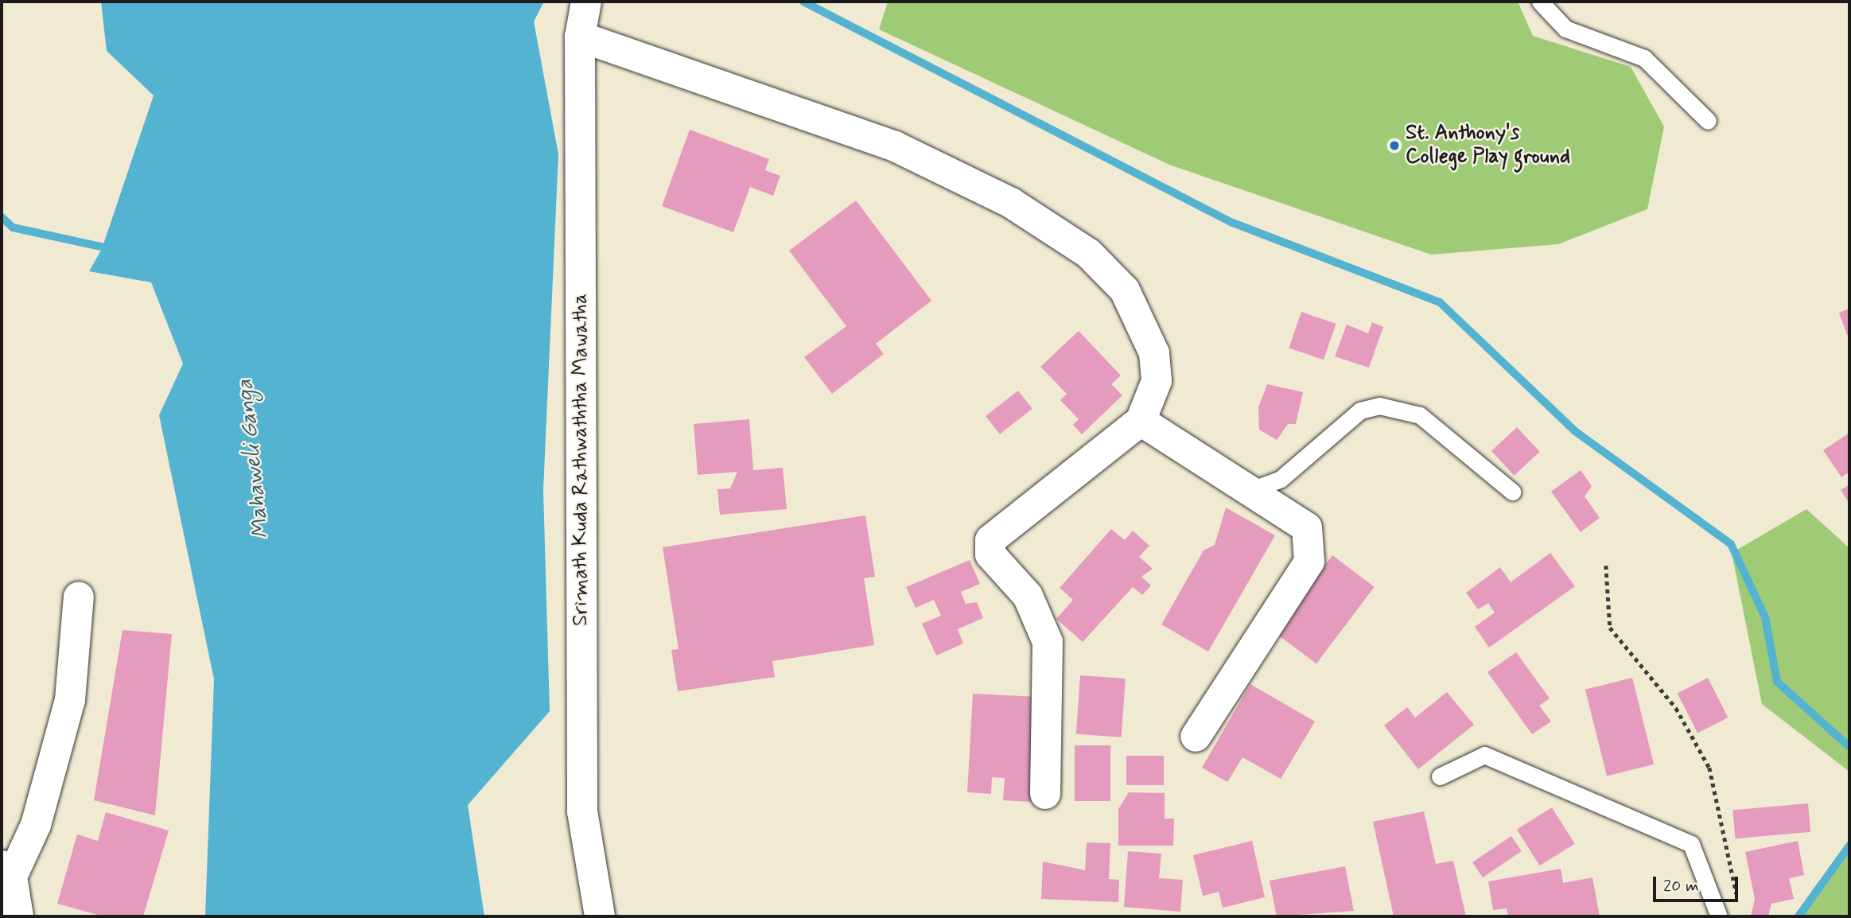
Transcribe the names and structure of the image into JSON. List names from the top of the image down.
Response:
{
  "streets": {
    "street": ["Srimath Kuda Rathwaththa Mawatha"]
  },
  "water": ["Mahaweli Ganga"],
  "places": ["St. Anthony's College Play ground"],
  "scale_bar": "20 m"
}
